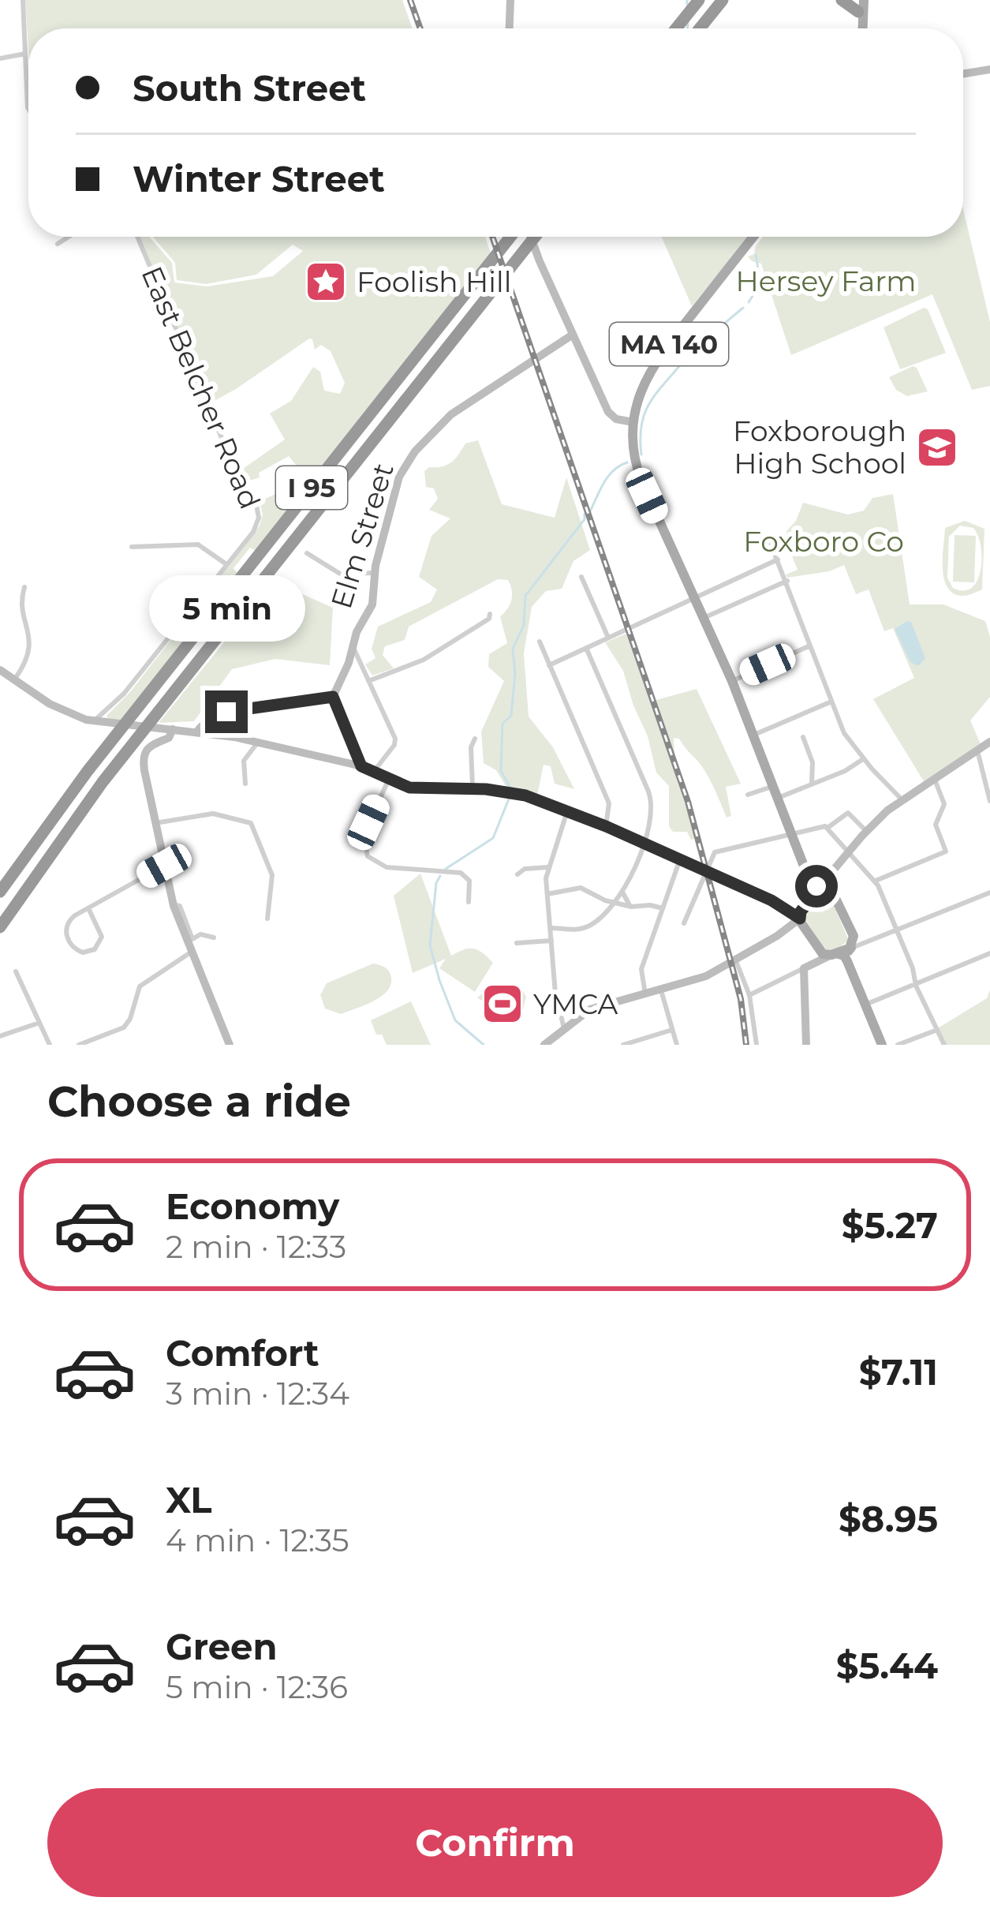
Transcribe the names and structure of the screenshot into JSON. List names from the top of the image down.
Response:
{
  "streets": {
    "highway": ["I 95"],
    "main road": ["MA 140", "Elm Street"],
    "street": ["East Belcher Road"]
  },
  "parks": ["Hersey Farm", "Foxboro Co"],
  "places": {
    "place": ["Foolish Hill"],
    "school or university": ["Foxborough High School"],
    "sports": ["YMCA"]
  },
  "page": {
    "banner": ["South Street", "Winter Street"],
    "bubble": "5 min",
    "heading": "Choose a ride",
    "list": [
      {
        "name": "Economy",
        "note": "2 min · 12:33",
        "value": "$5.27"
      },
      {
        "name": "Comfort",
        "note": "3 min · 12:34",
        "value": "$7.11"
      },
      {
        "name": "XL",
        "note": "4 min · 12:35",
        "value": "$8.95"
      },
      {
        "name": "Green",
        "note": "5 min · 12:36",
        "value": "$5.44"
      }
    ],
    "buttons": "Confirm"
  }
}
